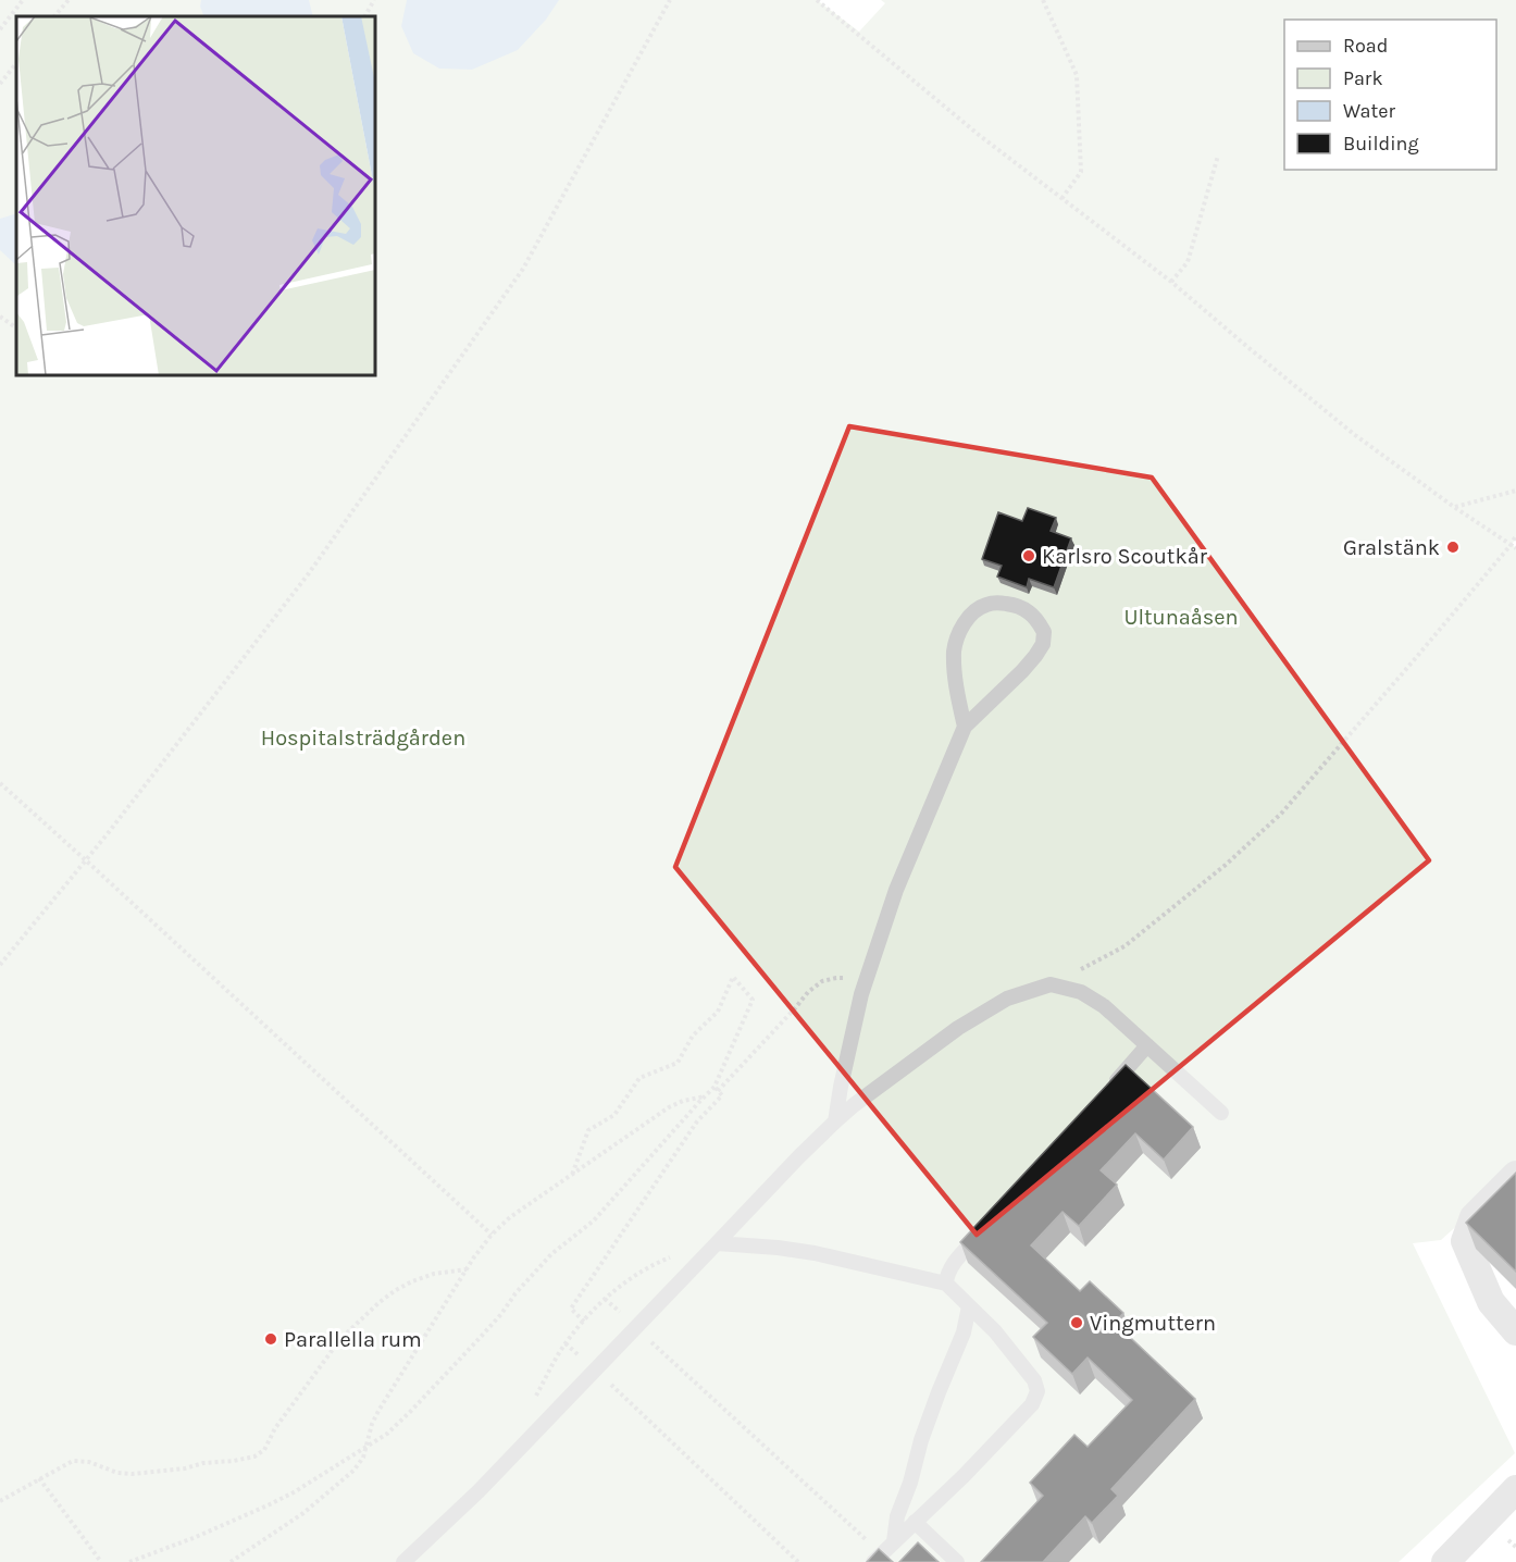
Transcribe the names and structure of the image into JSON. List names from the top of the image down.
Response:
{
  "parks": ["Ultunaåsen", "Hospitalsträdgården"],
  "places": [
    "Gralstänk",
    "Karlsro Scoutkår",
    "Vingmuttern",
    "Parallella rum"
  ],
  "legend": [
    "Road",
    "Park",
    "Water",
    "Building"
  ]
}
